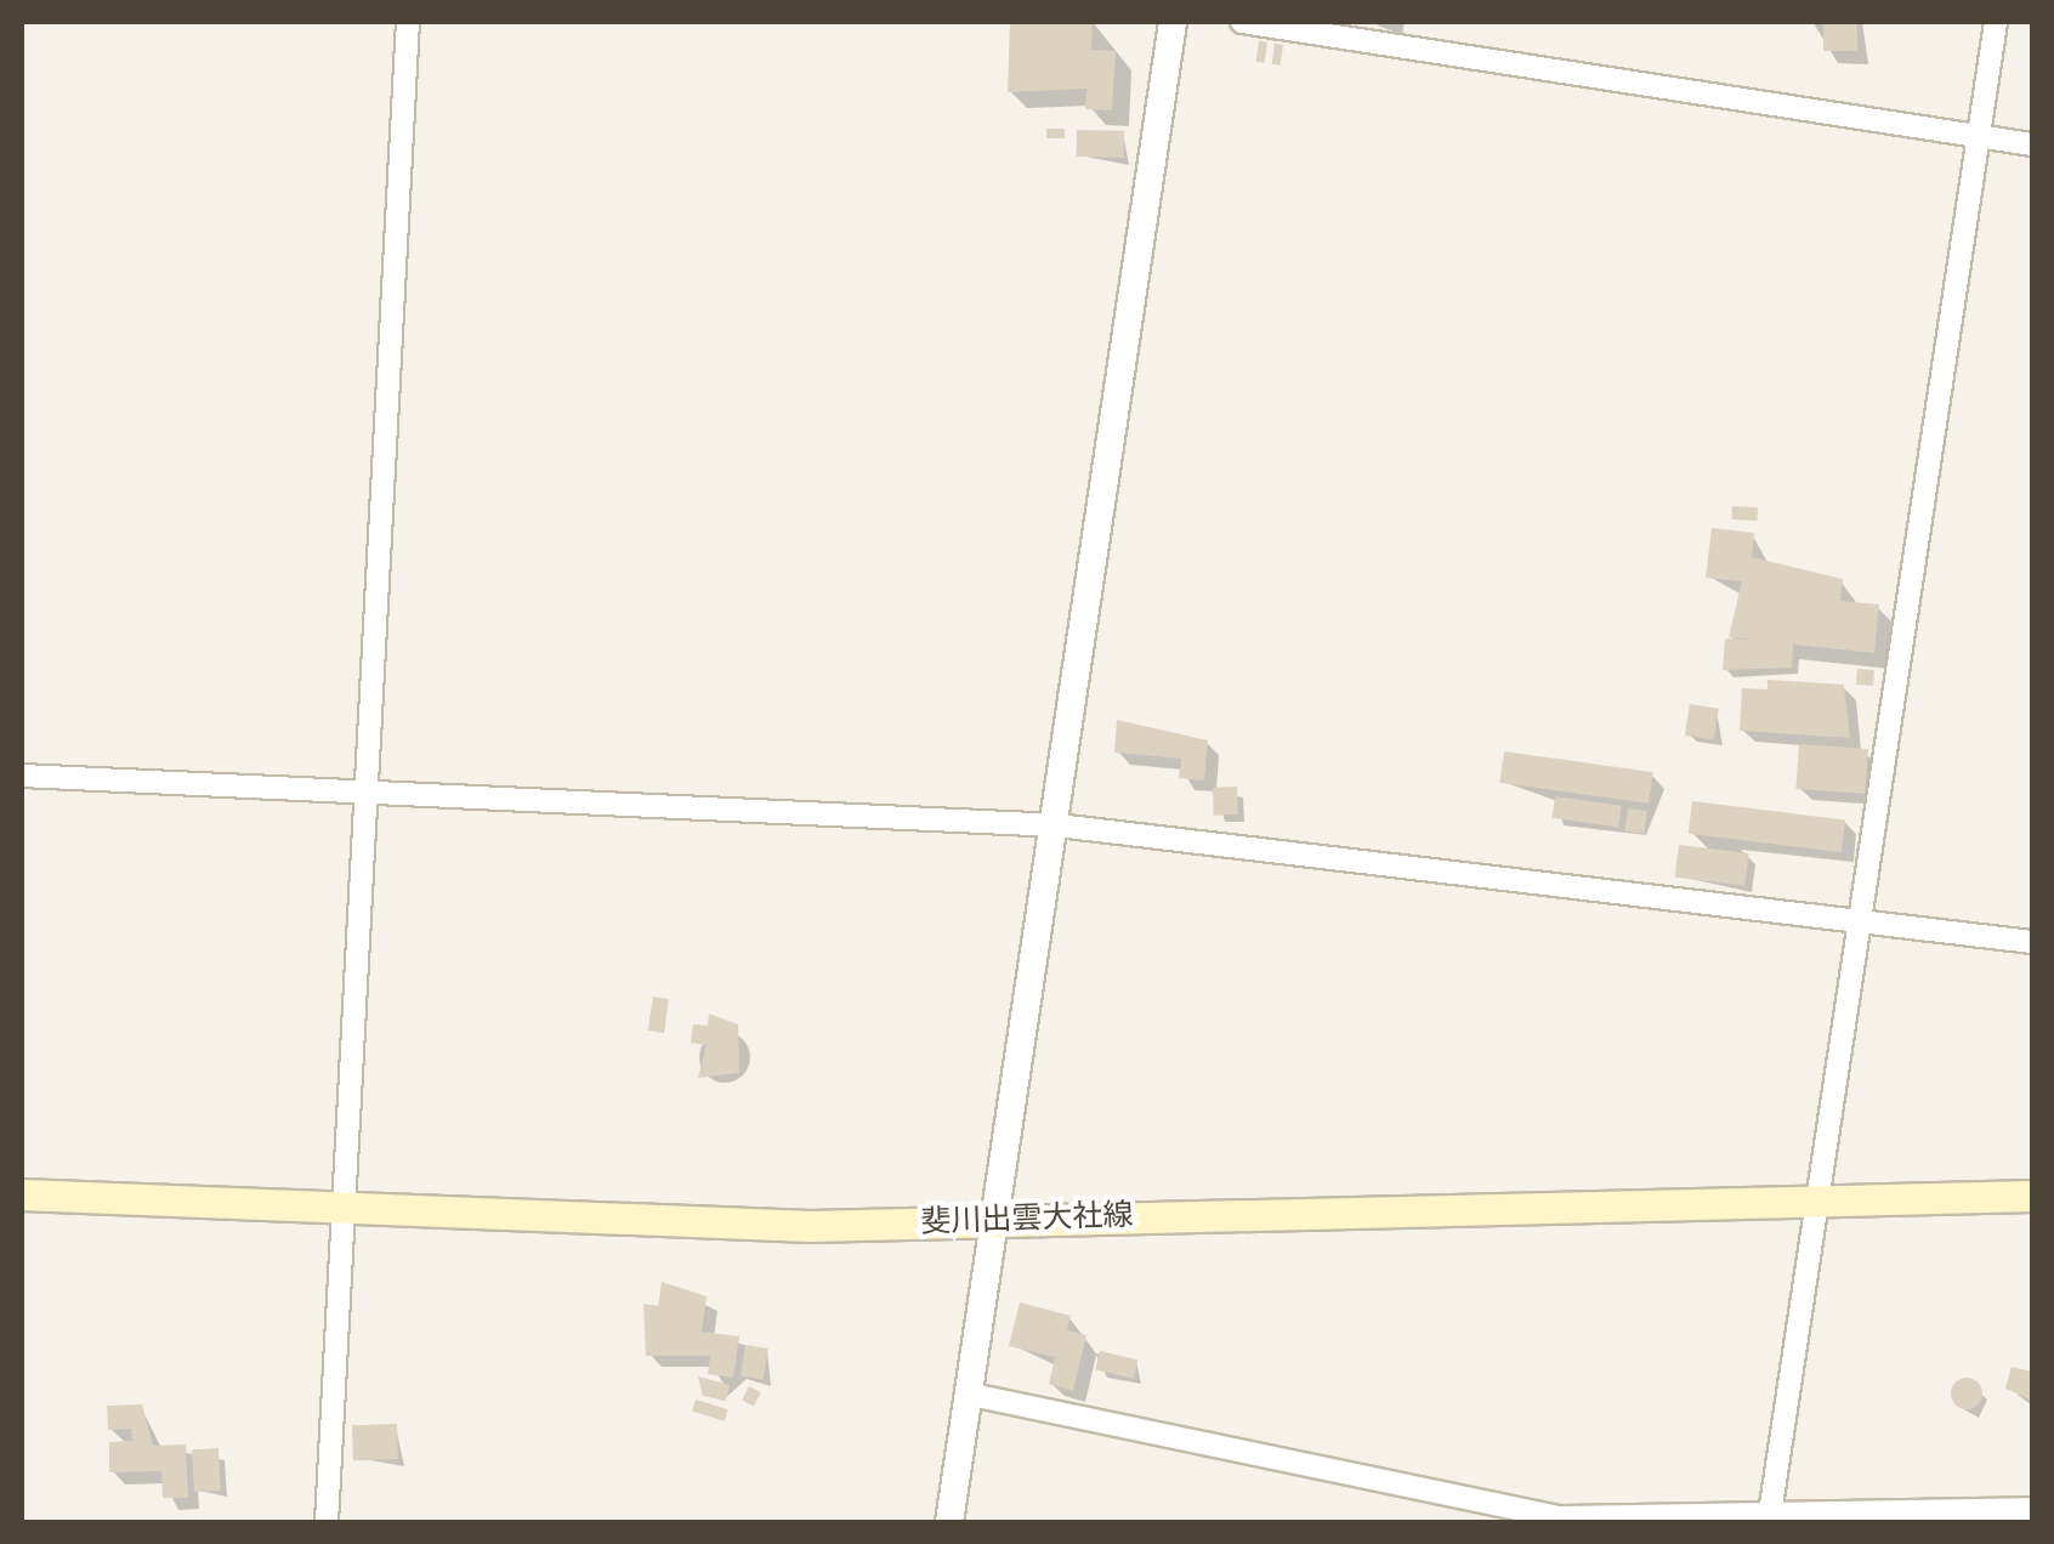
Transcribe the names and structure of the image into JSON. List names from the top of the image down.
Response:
{
  "streets": {
    "main road": ["斐川出雲大社線"]
  }
}
